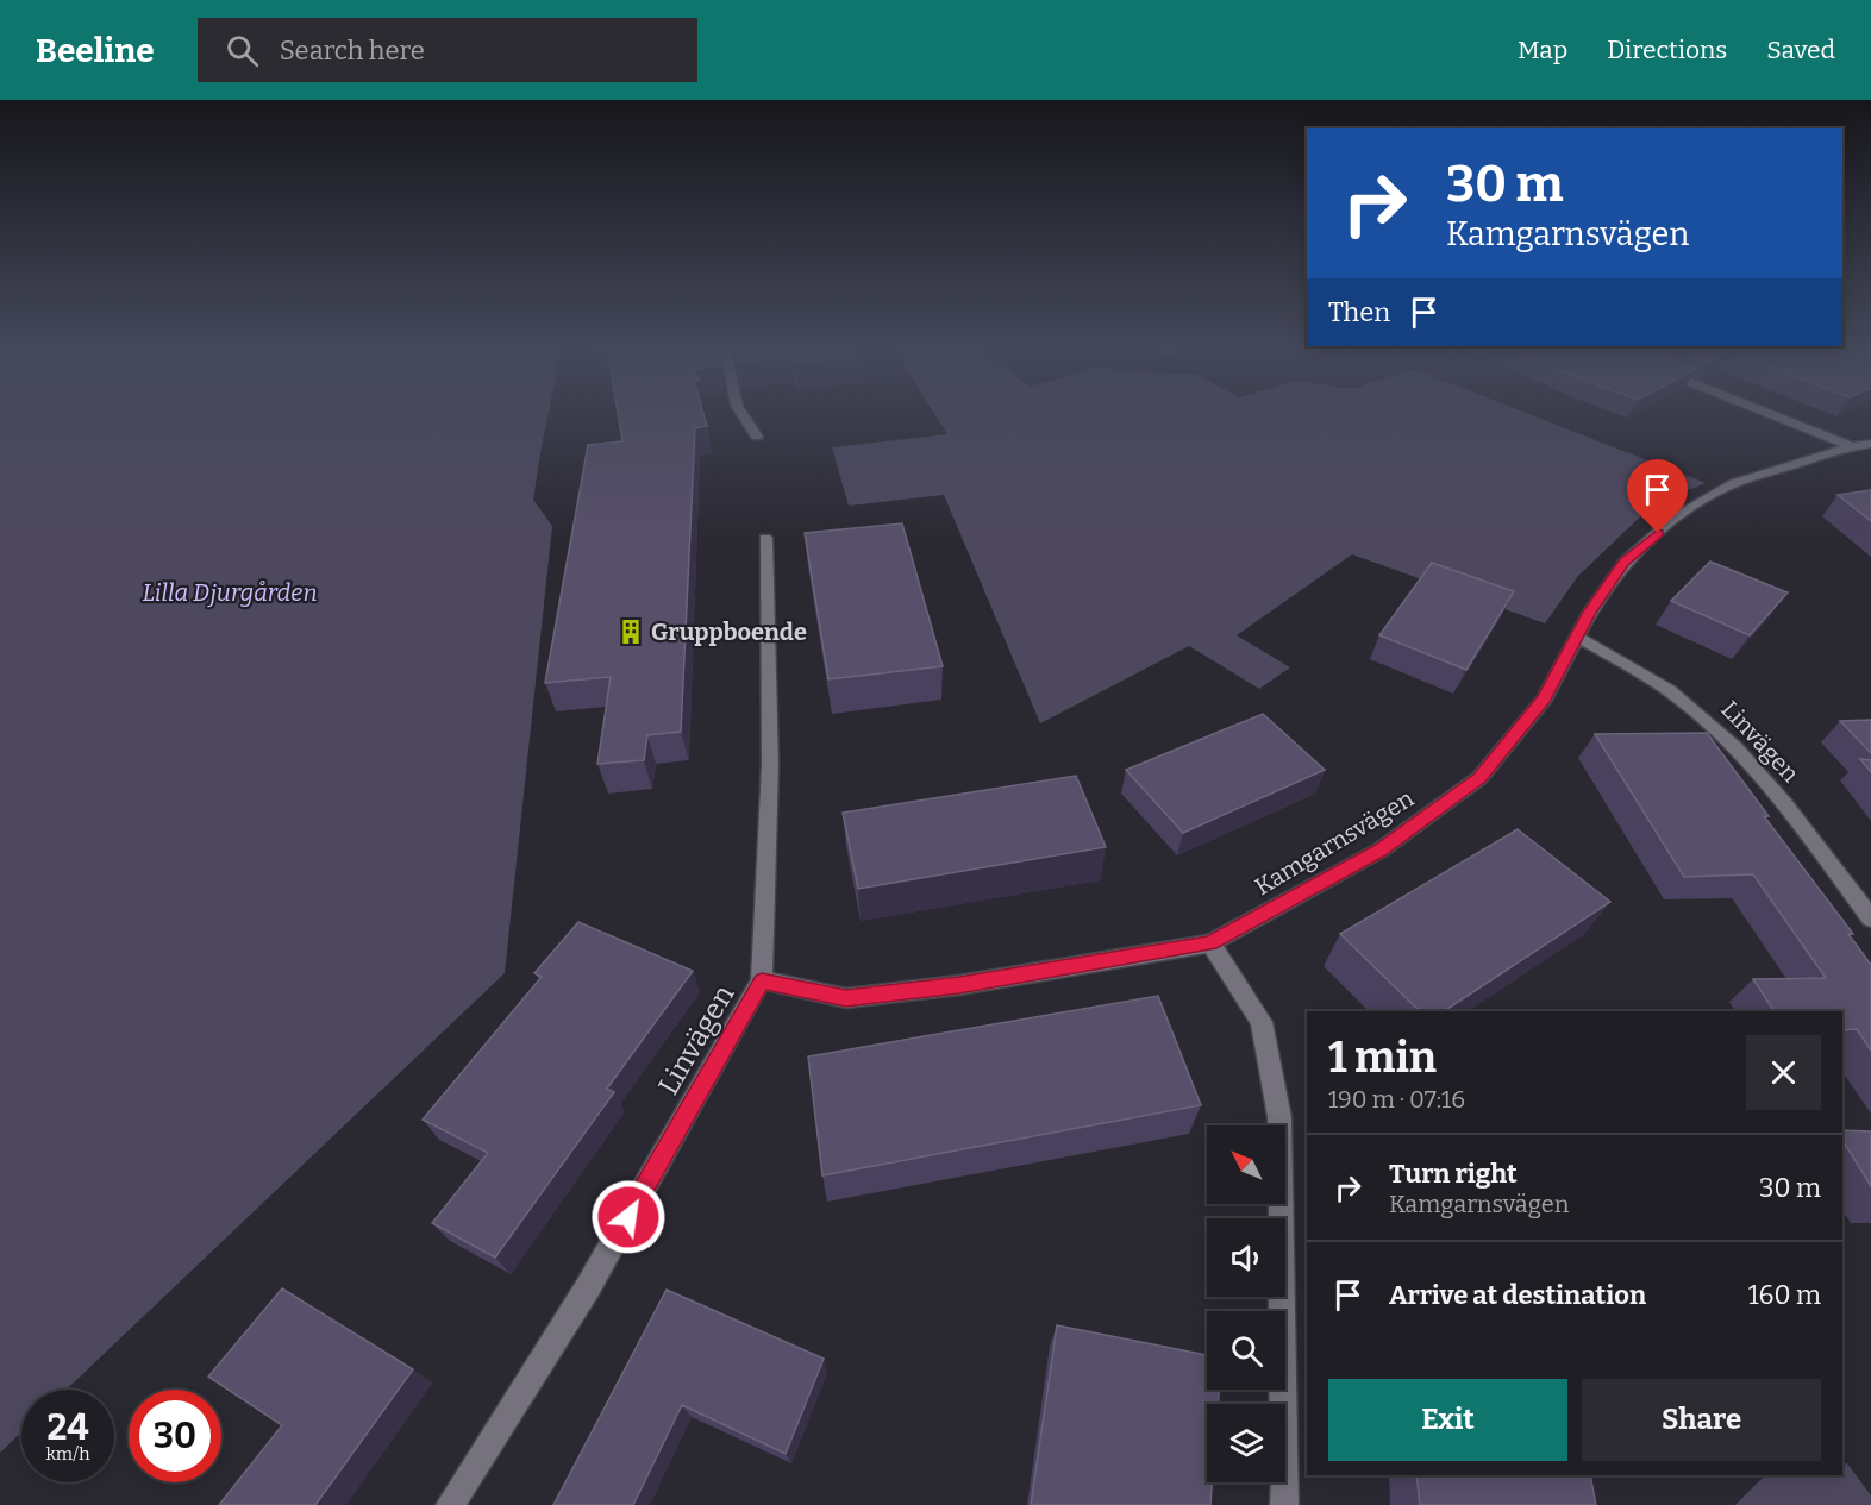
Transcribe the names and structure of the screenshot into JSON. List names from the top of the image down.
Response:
{
  "streets": {
    "street": ["Linvägen", "Kamgarnsvägen"]
  },
  "crossings": [
    ["Linvägen", "Kamgarnsvägen"]
  ],
  "parks": ["Lilla Djurgården"],
  "places": {
    "building": ["Gruppboende"]
  },
  "north": "top left",
  "page": {
    "header": "Beeline",
    "search": "Search here",
    "nav": ["Map", "Directions", "Saved"],
    "turn": ["30 m", "Kamgarnsvägen"],
    "then": "Then",
    "heading": ["1 min", "190 m · 07:16"],
    "list": [
      {
        "name": "Turn right",
        "note": "Kamgarnsvägen",
        "value": "30 m"
      },
      {
        "name": "Arrive at destination",
        "value": "160 m"
      }
    ],
    "buttons": ["Exit", "Share"],
    "speed": "24 km/h",
    "limit": "30"
  }
}
